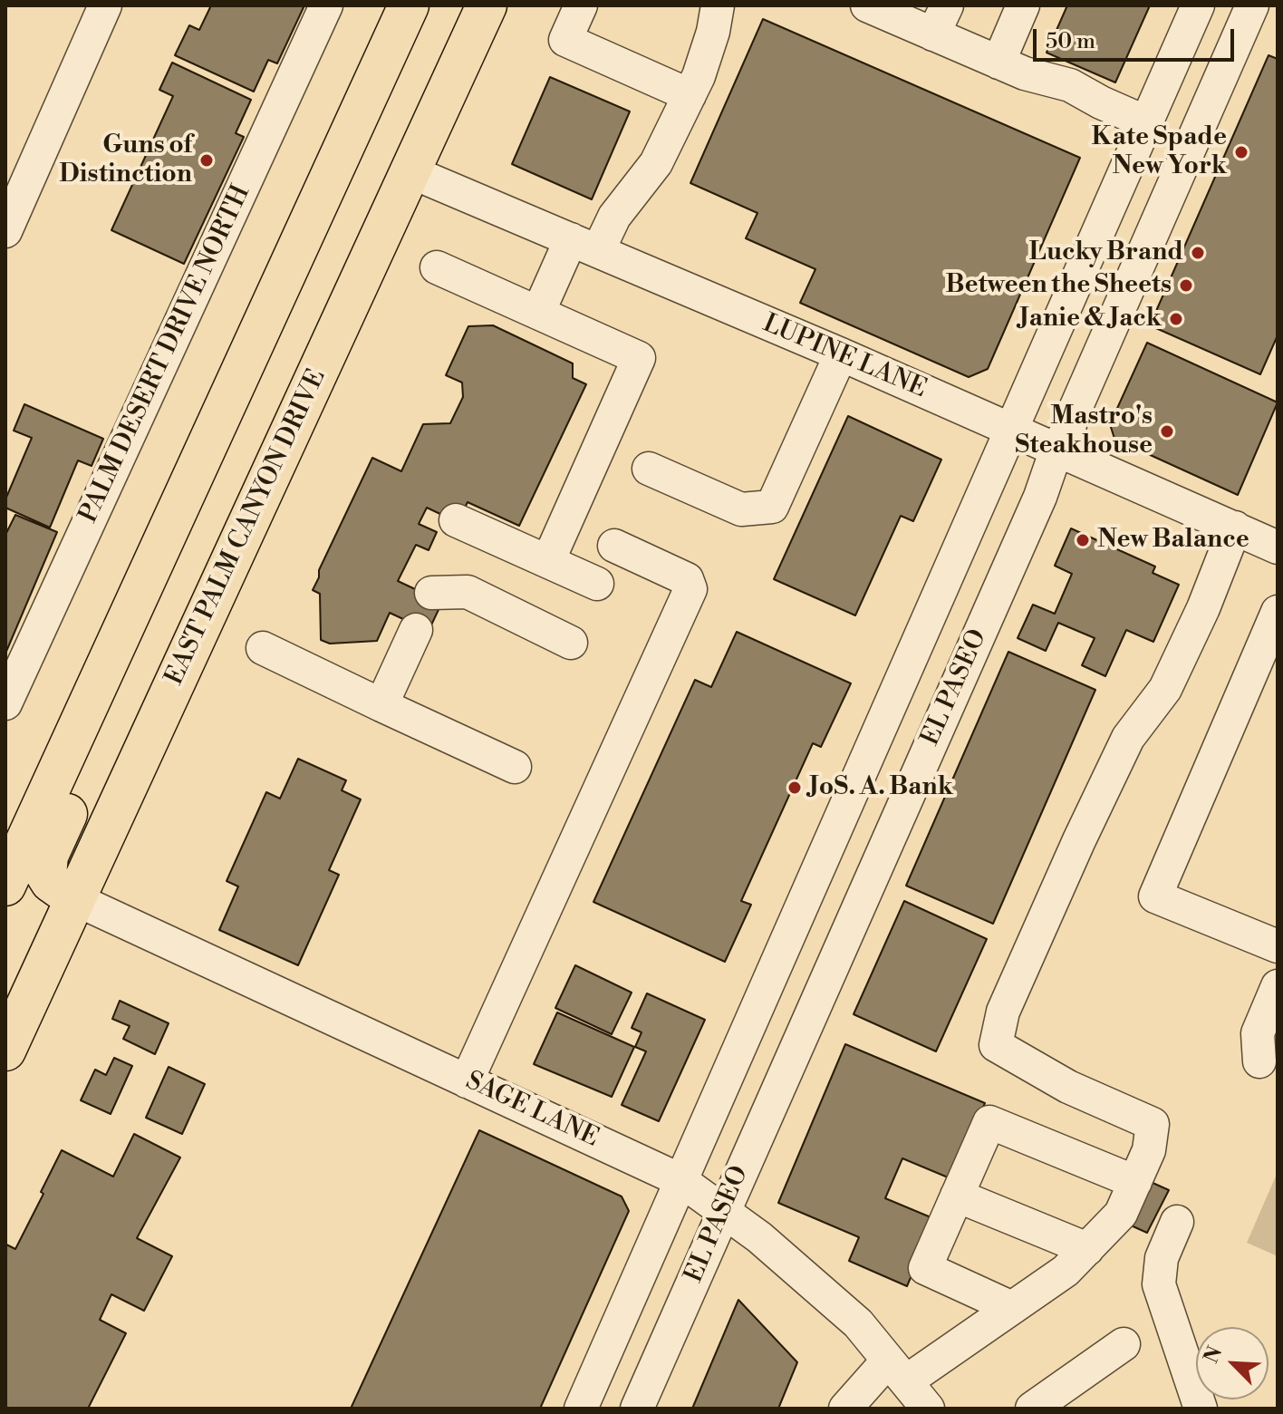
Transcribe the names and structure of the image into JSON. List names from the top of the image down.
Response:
{
  "streets": {
    "main road": ["EAST PALM CANYON DRIVE"],
    "street": [
      "PALM DESERT DRIVE NORTH",
      "LUPINE LANE",
      "EL PASEO",
      "SAGE LANE"
    ]
  },
  "crossings": [
    ["LUPINE LANE", "EAST PALM CANYON DRIVE"],
    ["LUPINE LANE", "EL PASEO"],
    ["EAST PALM CANYON DRIVE", "SAGE LANE"],
    ["EL PASEO", "SAGE LANE"]
  ],
  "places": [
    "Kate Spade New York",
    "Guns of Distinction",
    "Lucky Brand",
    "Between the Sheets",
    "Janie & Jack",
    "Mastro's Steakhouse",
    "New Balance",
    "JoS. A. Bank"
  ],
  "scale_bar": "50 m",
  "north": "top left"
}
